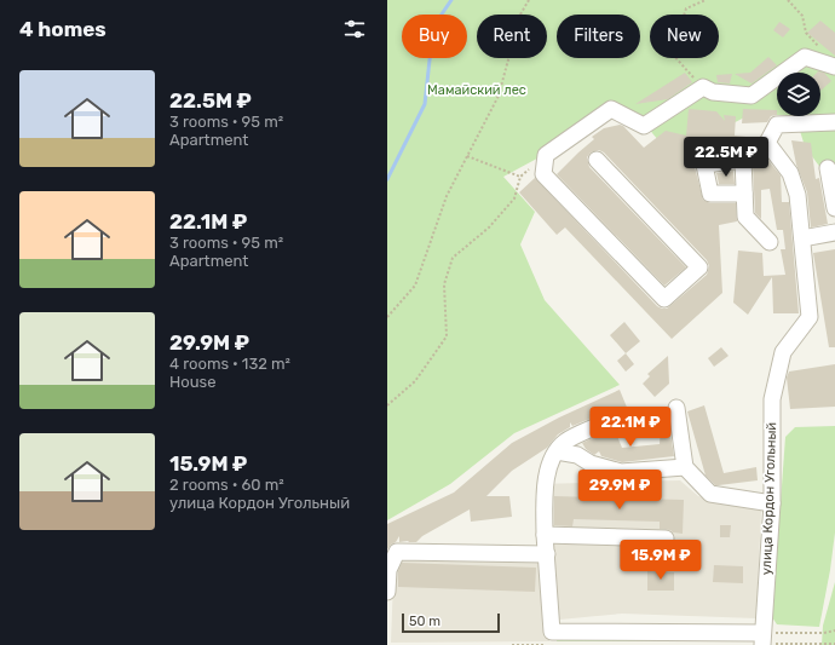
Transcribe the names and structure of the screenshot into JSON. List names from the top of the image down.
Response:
{
  "streets": {
    "street": ["улица Кордон Угольный"]
  },
  "parks": ["Мамайский лес"],
  "scale_bar": "50 m",
  "page": {
    "heading": "4 homes",
    "chip": [
      "Buy",
      "Rent",
      "Filters",
      "New"
    ],
    "list": [
      {
        "name": "22.5M ₽",
        "note": "3 rooms · 95 m² · Apartment"
      },
      {
        "name": "22.1M ₽",
        "note": "3 rooms · 95 m² · Apartment"
      },
      {
        "name": "29.9M ₽",
        "note": "4 rooms · 132 m² · House"
      },
      {
        "name": "15.9M ₽",
        "note": "2 rooms · 60 m² · улица Кордон Угольный"
      }
    ],
    "price": [
      "22.5M ₽",
      "22.1M ₽",
      "29.9M ₽",
      "15.9M ₽"
    ],
    "scale": "50 m"
  }
}
